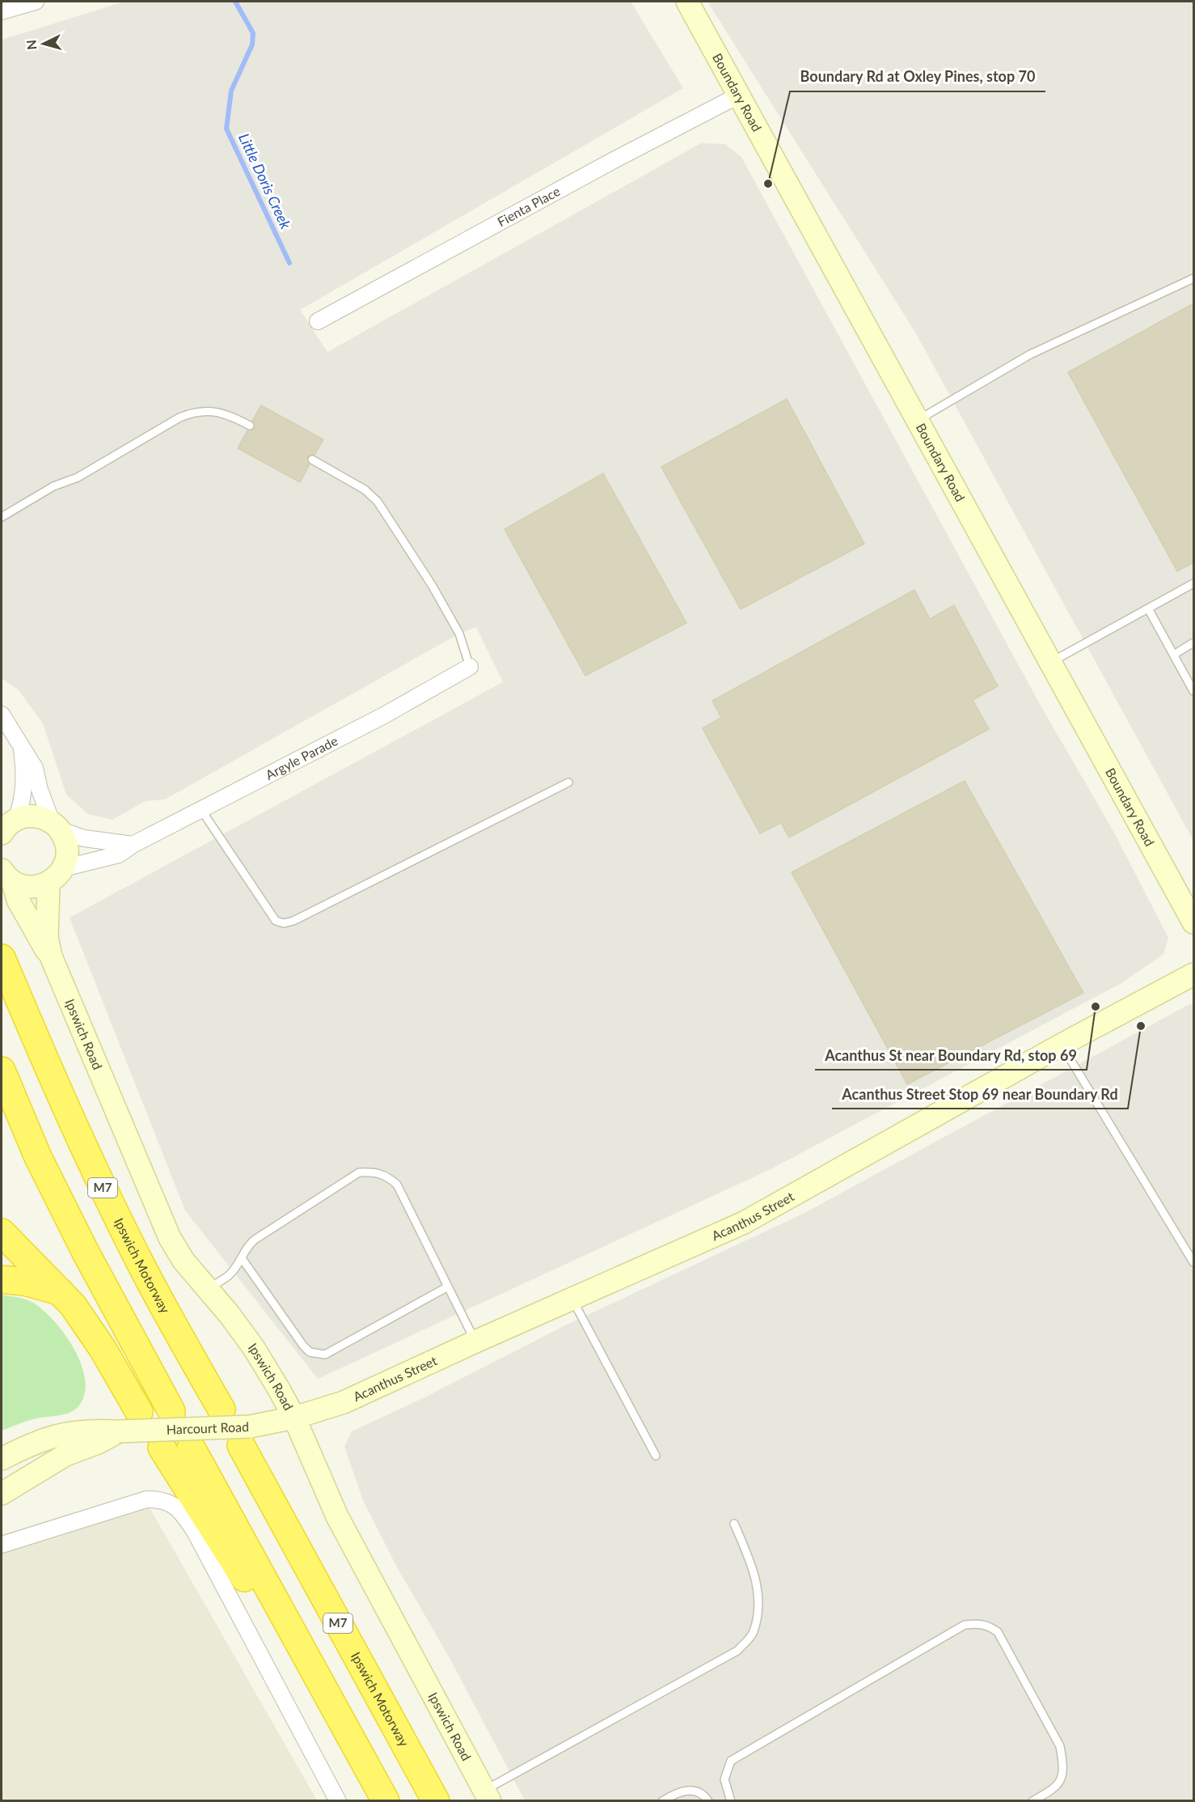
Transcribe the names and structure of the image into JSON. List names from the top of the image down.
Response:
{
  "streets": {
    "highway": ["M7", "Ipswich Motorway"],
    "street": [
      "Boundary Road",
      "Fienta Place",
      "Argyle Parade",
      "Ipswich Road",
      "Acanthus Street",
      "Harcourt Road"
    ]
  },
  "crossings": [
    ["Boundary Road", "Fienta Place"],
    ["Argyle Parade", "Ipswich Road"],
    ["Ipswich Road", "Acanthus Street"],
    ["Ipswich Road", "Harcourt Road"],
    ["Acanthus Street", "Harcourt Road"],
    ["Ipswich Motorway", "Harcourt Road"]
  ],
  "water": ["Little Doris Creek"],
  "places": ["Boundary Rd at Oxley Pines, stop 70", "Acanthus St near Boundary Rd, stop 69", "Acanthus Street Stop 69 near Boundary Rd"],
  "north": "left"
}
